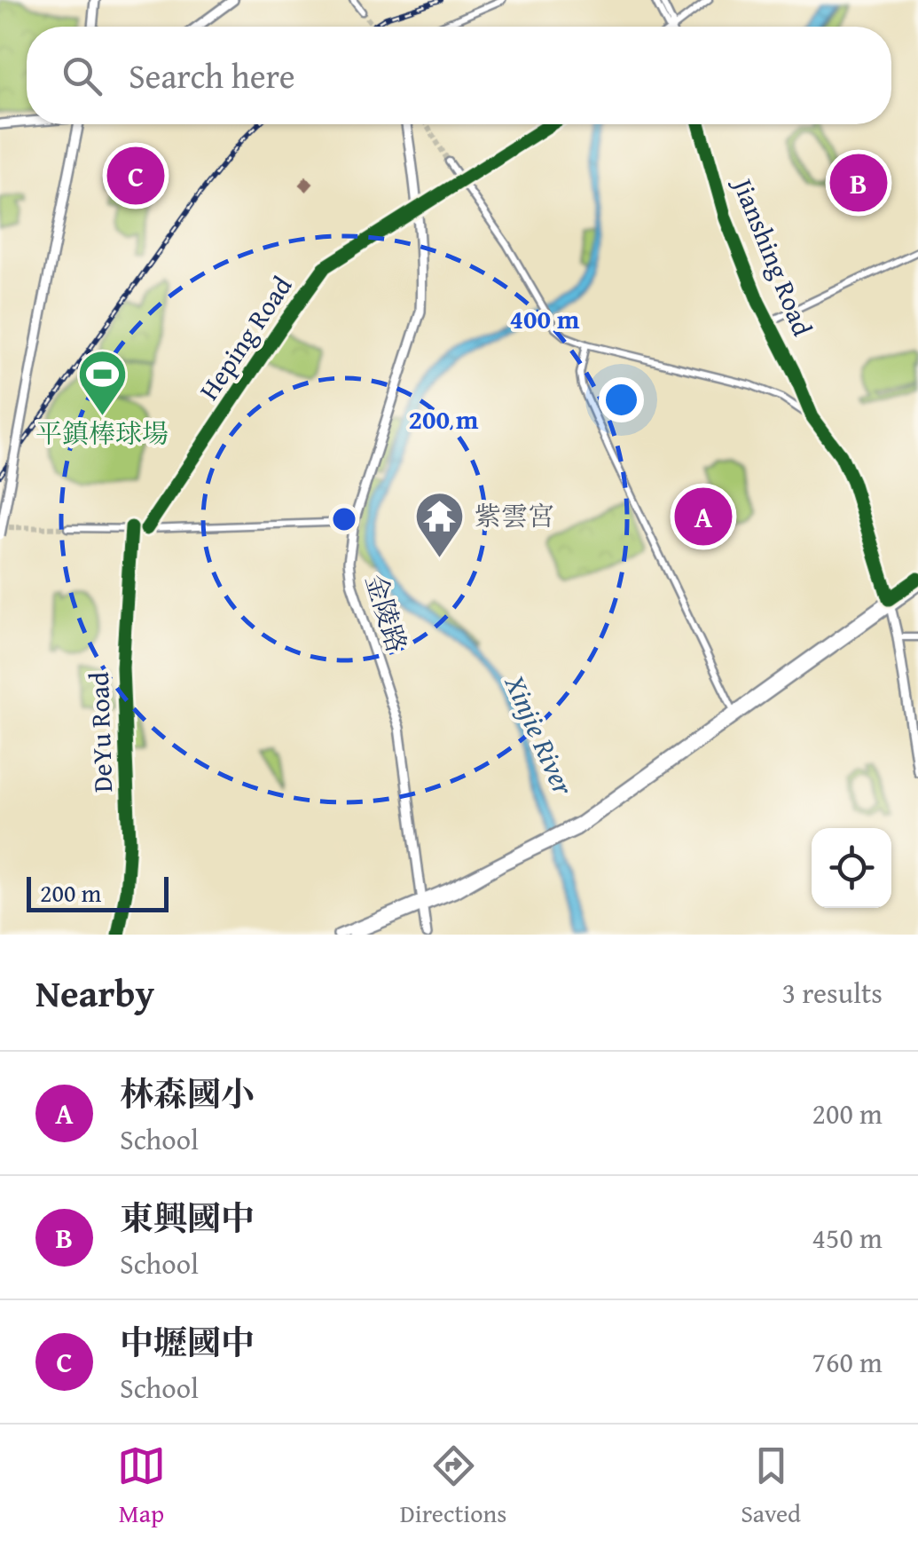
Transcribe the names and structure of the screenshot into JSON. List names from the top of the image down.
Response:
{
  "streets": {
    "main road": ["金陵路"],
    "street": ["Jianshing Road", "Heping Road", "DeYu Road"]
  },
  "crossings": [
    ["Heping Road", "金陵路"]
  ],
  "water": ["Xinjie River"],
  "places": {
    "sports": ["平鎮棒球場"],
    "temple": ["紫雲宮"]
  },
  "scale_bar": "200 m",
  "page": {
    "search": "Search here",
    "pins": ["C", "B", "A"],
    "scale": "200 m",
    "heading": ["Nearby", "3 results"],
    "list": [
      {
        "mark": "A",
        "name": "林森國小",
        "note": "School",
        "value": "200 m"
      },
      {
        "mark": "B",
        "name": "東興國中",
        "note": "School",
        "value": "450 m"
      },
      {
        "mark": "C",
        "name": "中壢國中",
        "note": "School",
        "value": "760 m"
      }
    ],
    "nav": ["Map", "Directions", "Saved"]
  },
  "rings": ["400 m", "200 m"]
}
